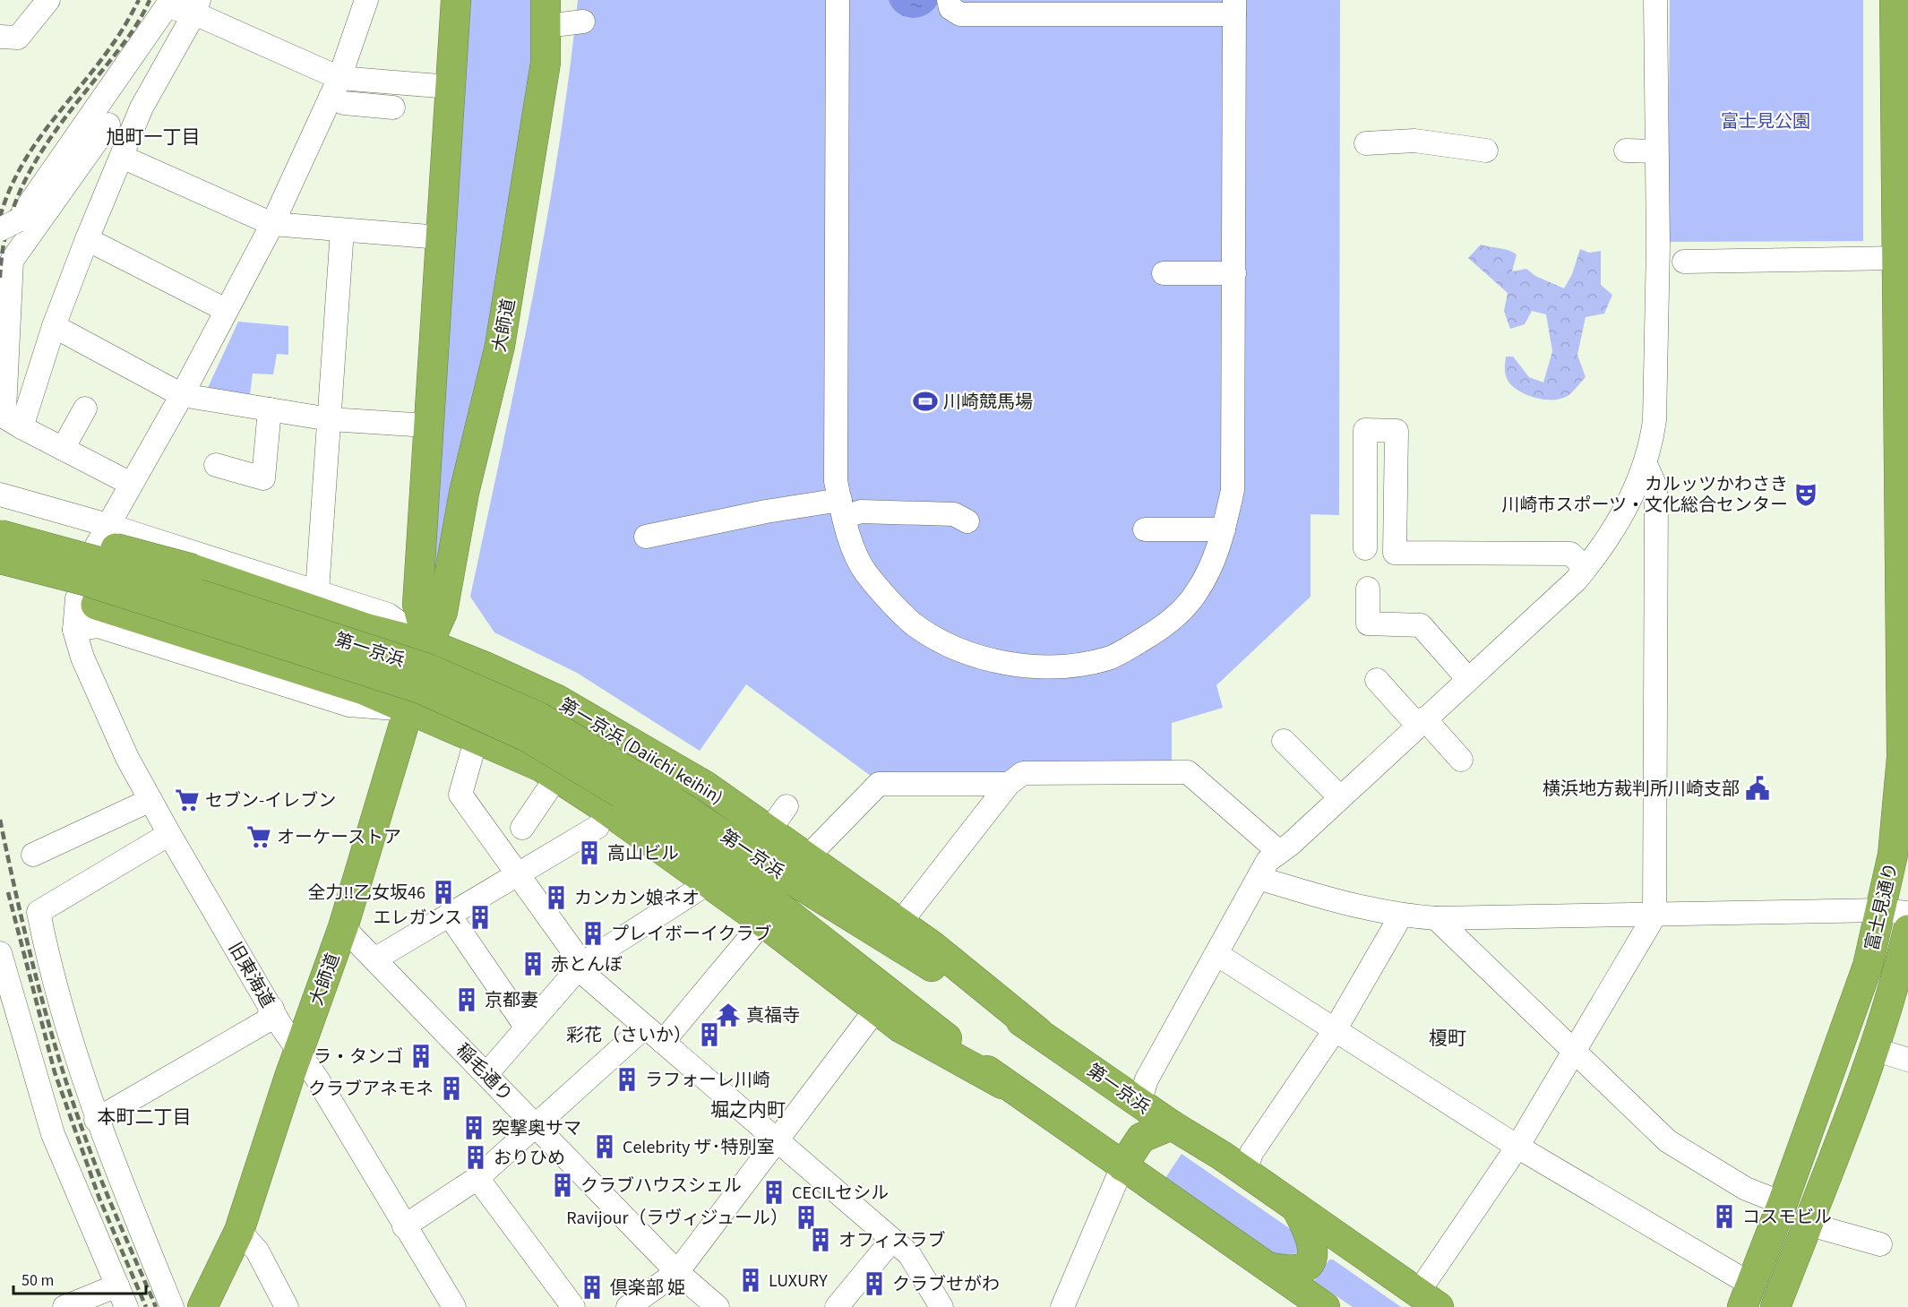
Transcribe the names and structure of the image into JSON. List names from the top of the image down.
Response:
{
  "streets": {
    "highway": [
      "大師道",
      "第一京浜",
      "第一京浜 (Daiichi keihin)",
      "富士見通り"
    ],
    "street": ["旧東海道", "稲毛通り"]
  },
  "crossings": [
    ["大師道", "第一京浜 (Daiichi keihin)"],
    ["大師道", "旧東海道"],
    ["大師道", "稲毛通り"],
    ["第一京浜", "第一京浜 (Daiichi keihin)"]
  ],
  "districts": [
    "旭町一丁目",
    "榎町",
    "堀之内町",
    "本町二丁目"
  ],
  "parks": ["富士見公園"],
  "places": {
    "sports": ["川崎競馬場"],
    "theatre": ["カルッツかわさき 川崎市スポーツ・文化総合センター"],
    "public building": ["横浜地方裁判所川崎支部"],
    "supermarket": ["セブン-イレブン", "オーケーストア"],
    "building": [
      "高山ビル",
      "全力!!乙女坂46",
      "カンカン娘ネオ",
      "エレガンス",
      "プレイボーイクラブ",
      "赤とんぼ",
      "京都妻",
      "彩花（さいか）",
      "ラ・タンゴ",
      "ラフォーレ川崎",
      "クラブアネモネ",
      "突撃奥サマ",
      "Celebrity ザ･特別室",
      "おりひめ",
      "クラブハウスシェル",
      "CECILセシル",
      "コスモビル",
      "Ravijour（ラヴィジュール）",
      "オフィスラブ",
      "LUXURY",
      "クラブせがわ",
      "倶楽部 姫"
    ],
    "temple": ["真福寺"]
  },
  "scale_bar": "50 m"
}
